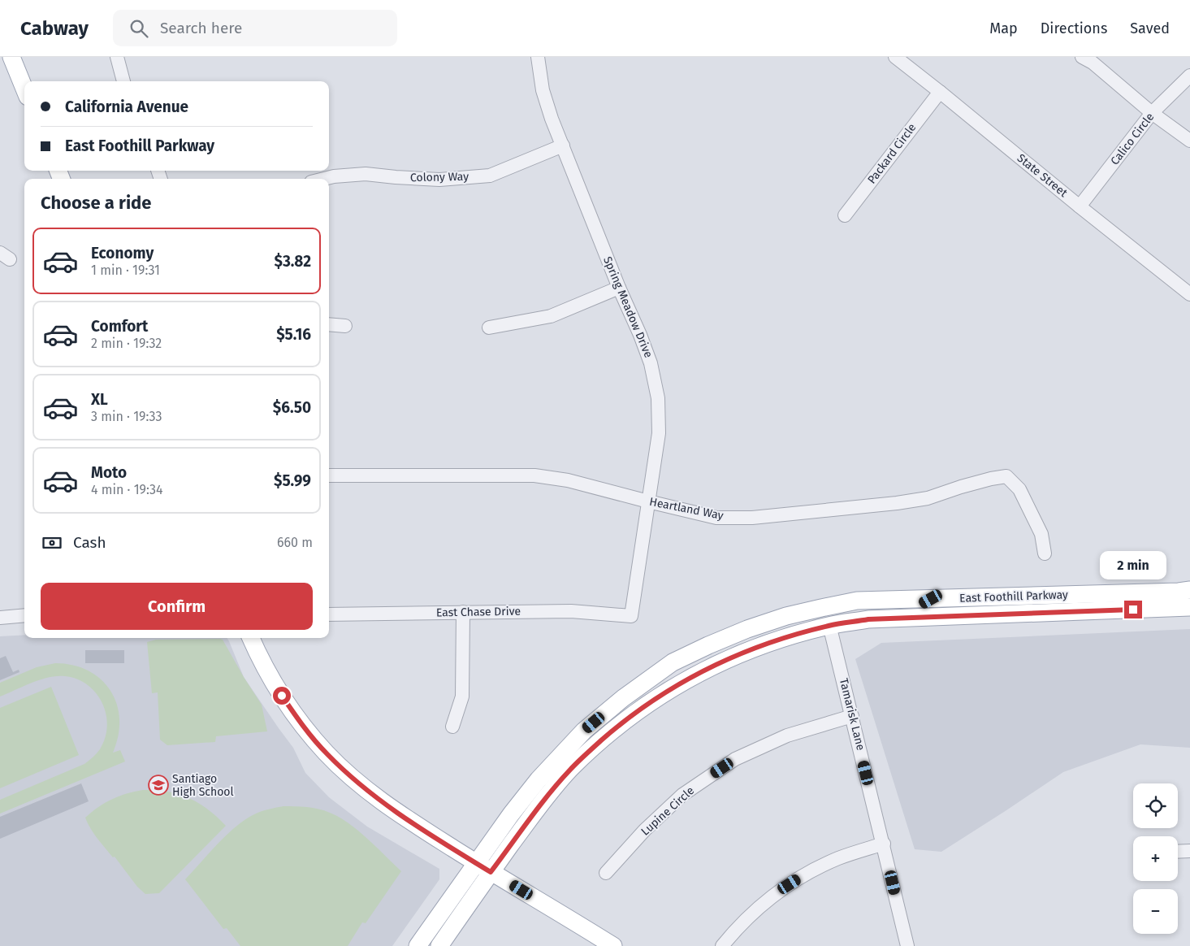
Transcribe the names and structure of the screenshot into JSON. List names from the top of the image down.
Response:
{
  "streets": {
    "main road": ["East Foothill Parkway"],
    "street": [
      "Calico Circle",
      "Packard Circle",
      "State Street",
      "Colony Way",
      "Spring Meadow Drive",
      "Heartland Way",
      "East Chase Drive",
      "Tamarisk Lane",
      "Lupine Circle"
    ]
  },
  "crossings": [
    ["Calico Circle", "State Street"],
    ["Packard Circle", "State Street"],
    ["Colony Way", "Spring Meadow Drive"],
    ["Spring Meadow Drive", "Heartland Way"],
    ["Spring Meadow Drive", "East Chase Drive"],
    ["East Foothill Parkway", "Tamarisk Lane"],
    ["Tamarisk Lane", "Lupine Circle"]
  ],
  "places": {
    "school or university": ["Santiago High School"]
  },
  "page": {
    "header": "Cabway",
    "search": "Search here",
    "nav": ["Map", "Directions", "Saved"],
    "banner": ["California Avenue", "East Foothill Parkway"],
    "heading": "Choose a ride",
    "list": [
      {
        "name": "Economy",
        "note": "1 min · 19:31",
        "value": "$3.82"
      },
      {
        "name": "Comfort",
        "note": "2 min · 19:32",
        "value": "$5.16"
      },
      {
        "name": "XL",
        "note": "3 min · 19:33",
        "value": "$6.50"
      },
      {
        "name": "Moto",
        "note": "4 min · 19:34",
        "value": "$5.99"
      }
    ],
    "pay": ["Cash", "660 m"],
    "bubble": "2 min",
    "buttons": "Confirm",
    "map_buttons": ["+", "−"]
  }
}
